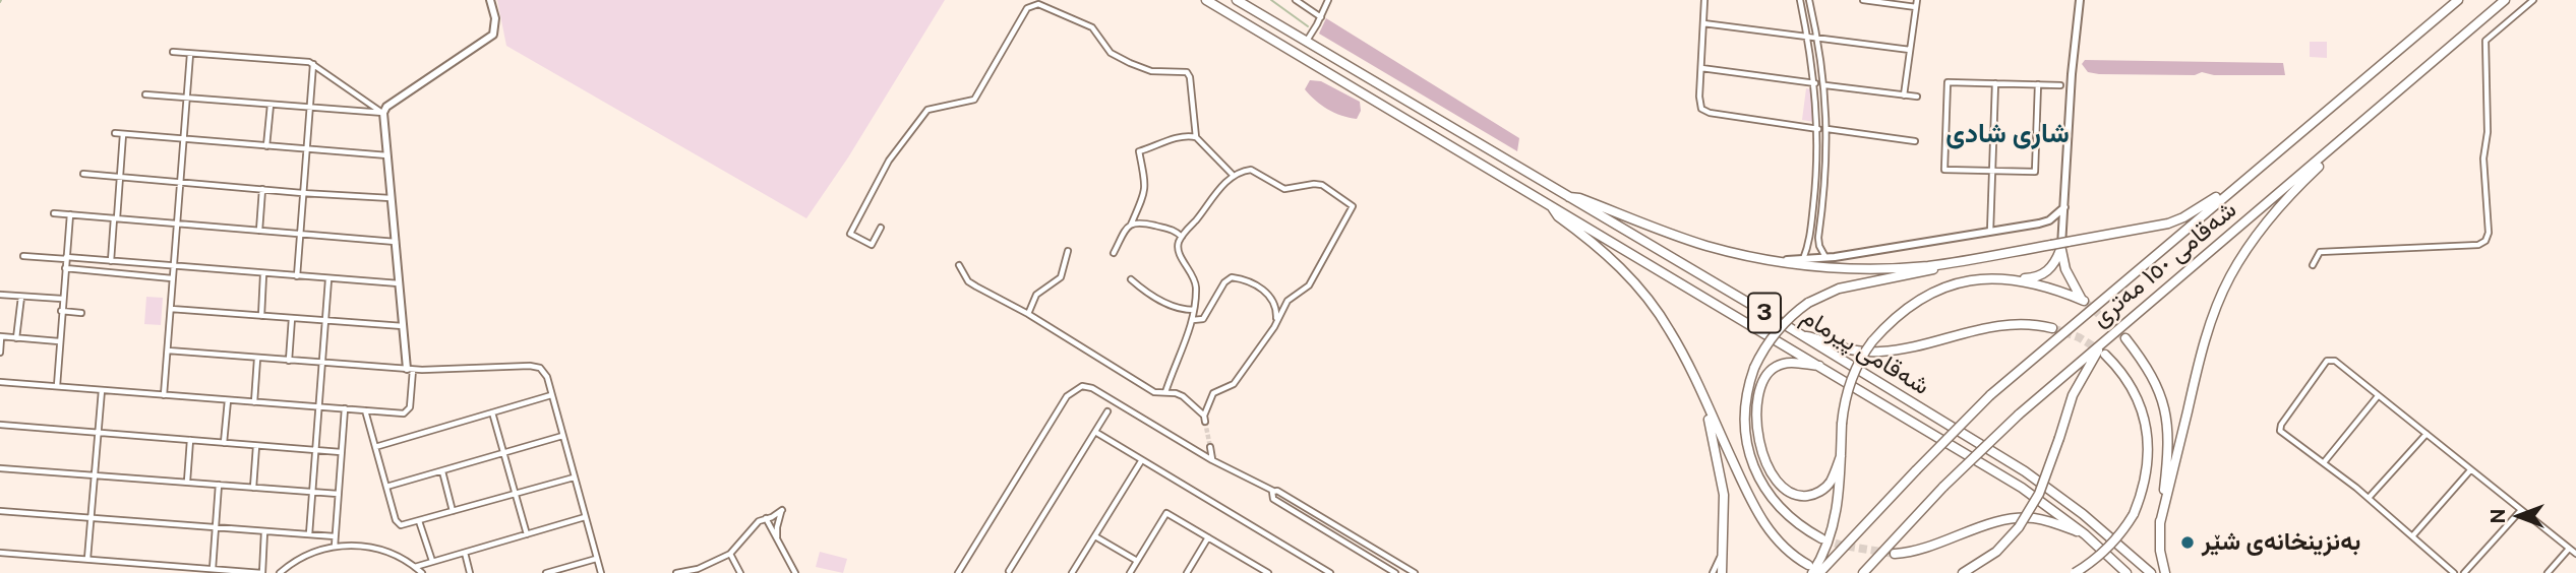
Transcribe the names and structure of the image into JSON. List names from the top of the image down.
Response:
{
  "streets": {
    "highway": ["شەقامی ١٥٠ مەتری", "3", "شەقامی پیرمام"]
  },
  "crossings": [
    ["3", "شەقامی پیرمام"]
  ],
  "districts": ["شاری شادی"],
  "places": ["بەنزینخانەی شێر"],
  "north": "left"
}
